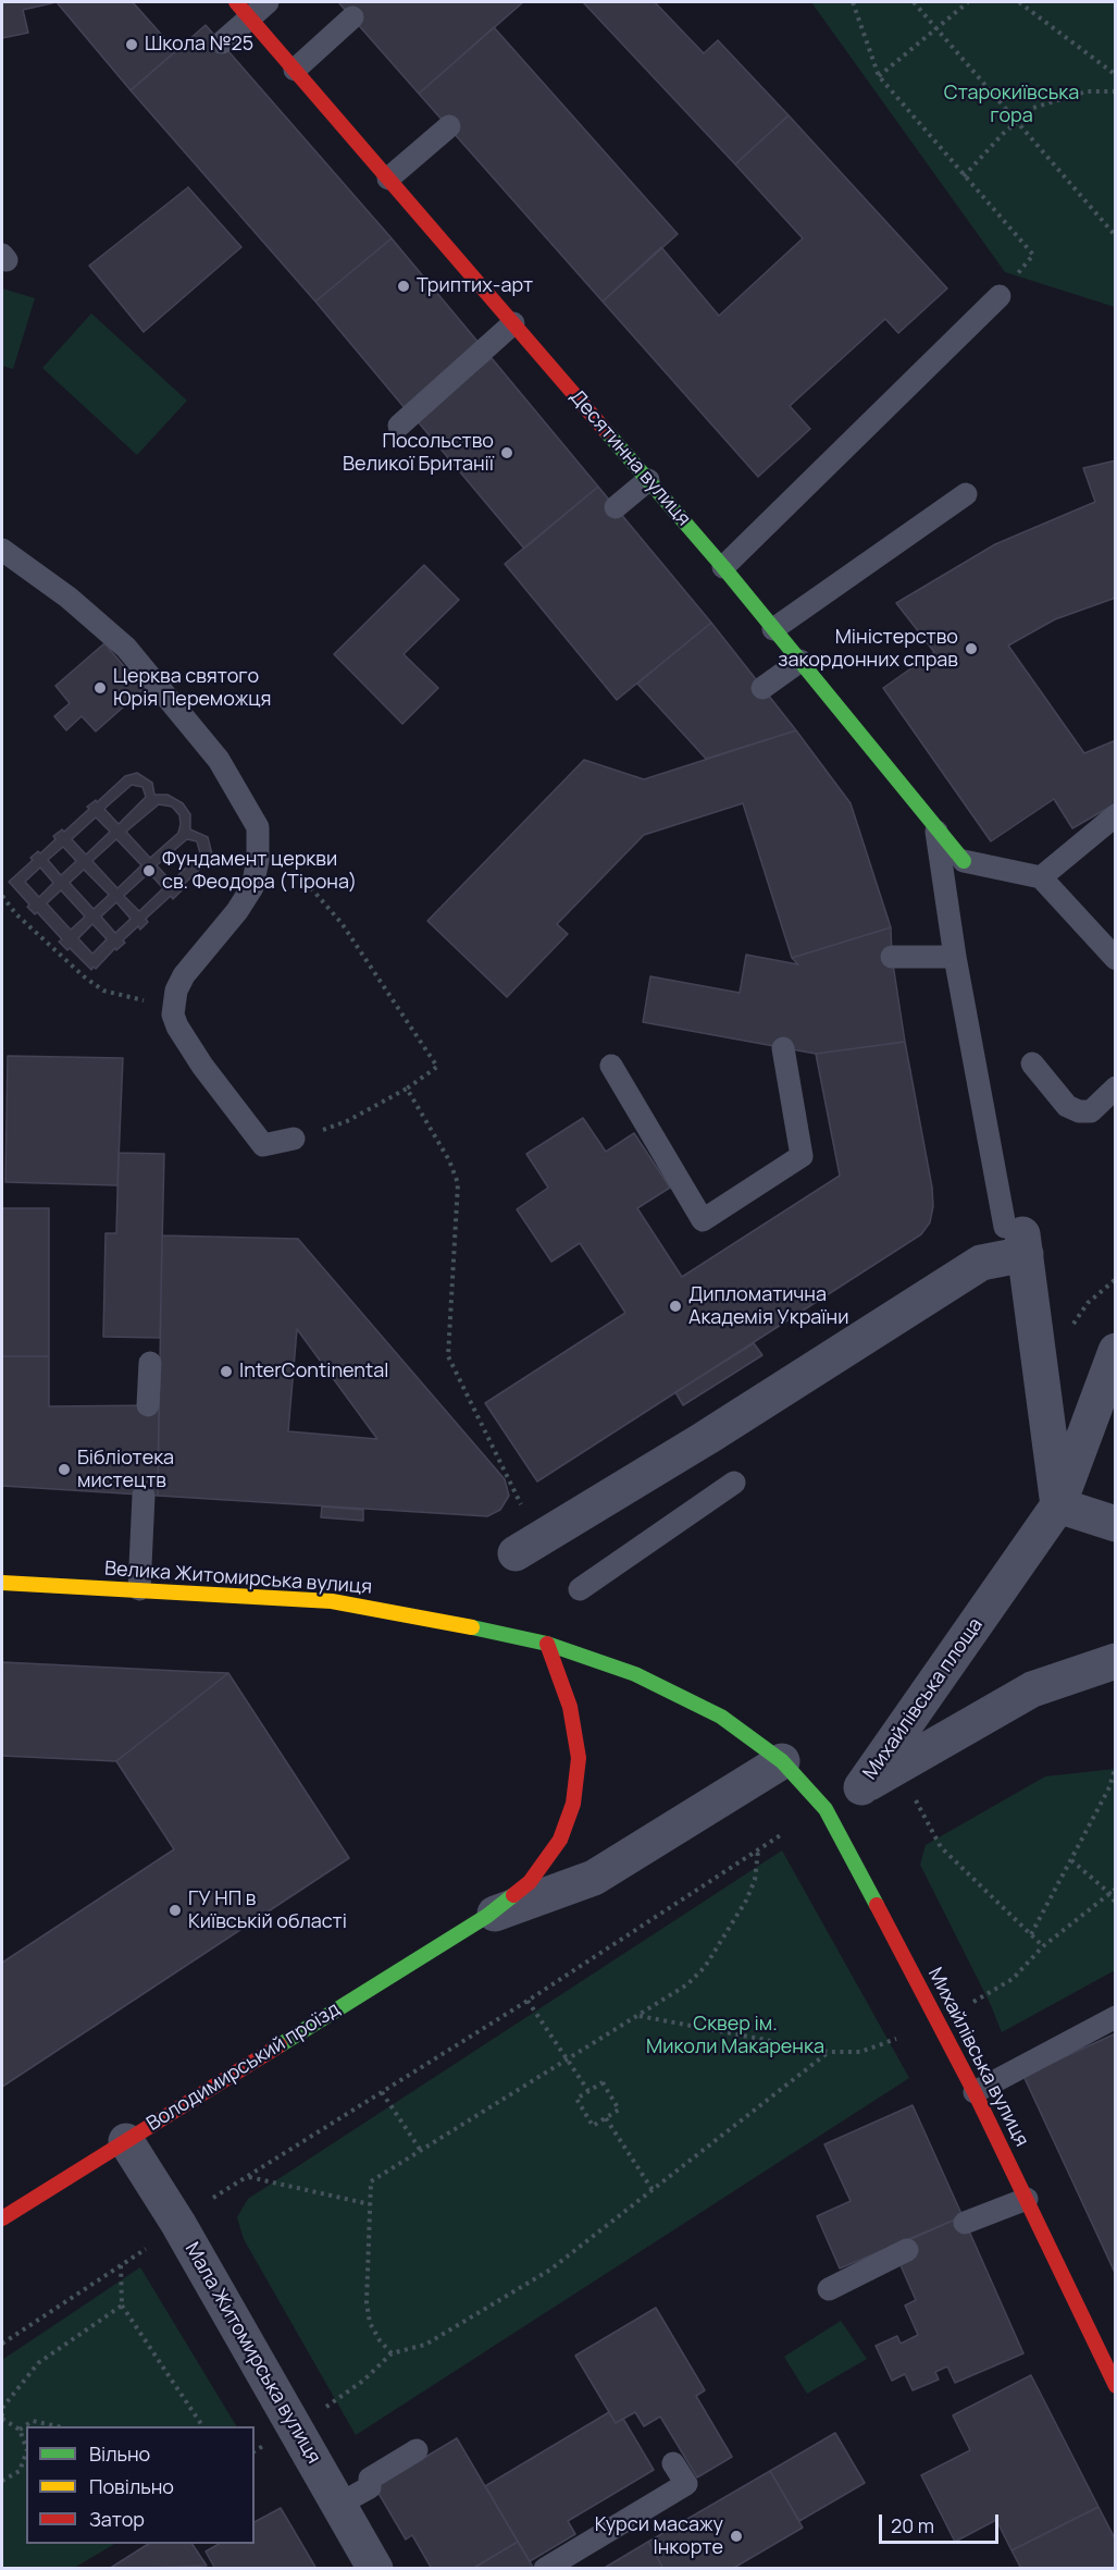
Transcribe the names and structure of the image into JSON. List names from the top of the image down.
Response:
{
  "streets": {
    "street": [
      "Десятинна вулиця",
      "Велика Житомирська вулиця",
      "Михайлівська площа",
      "Михайлівська вулиця",
      "Володимирський проїзд",
      "Мала Житомирська вулиця"
    ]
  },
  "crossings": [
    ["Велика Житомирська вулиця", "Володимирський проїзд"],
    ["Михайлівська вулиця", "Володимирський проїзд"],
    ["Володимирський проїзд", "Мала Житомирська вулиця"]
  ],
  "parks": ["Старокиївська гора", "Сквер ім. Миколи Макаренка"],
  "places": [
    "Школа №25",
    "Триптих-арт",
    "Посольство Великої Британії",
    "Міністерство закордонних справ",
    "Церква святого Юрія Переможця",
    "Фундамент церкви св. Феодора (Тірона)",
    "Дипломатична Академія України",
    "InterContinental",
    "Бібліотека мистецтв",
    "ГУ НП в Київській області",
    "Курси масажу Інкорте"
  ],
  "legend": ["Вільно", "Повільно", "Затор"],
  "scale_bar": "20 m"
}
